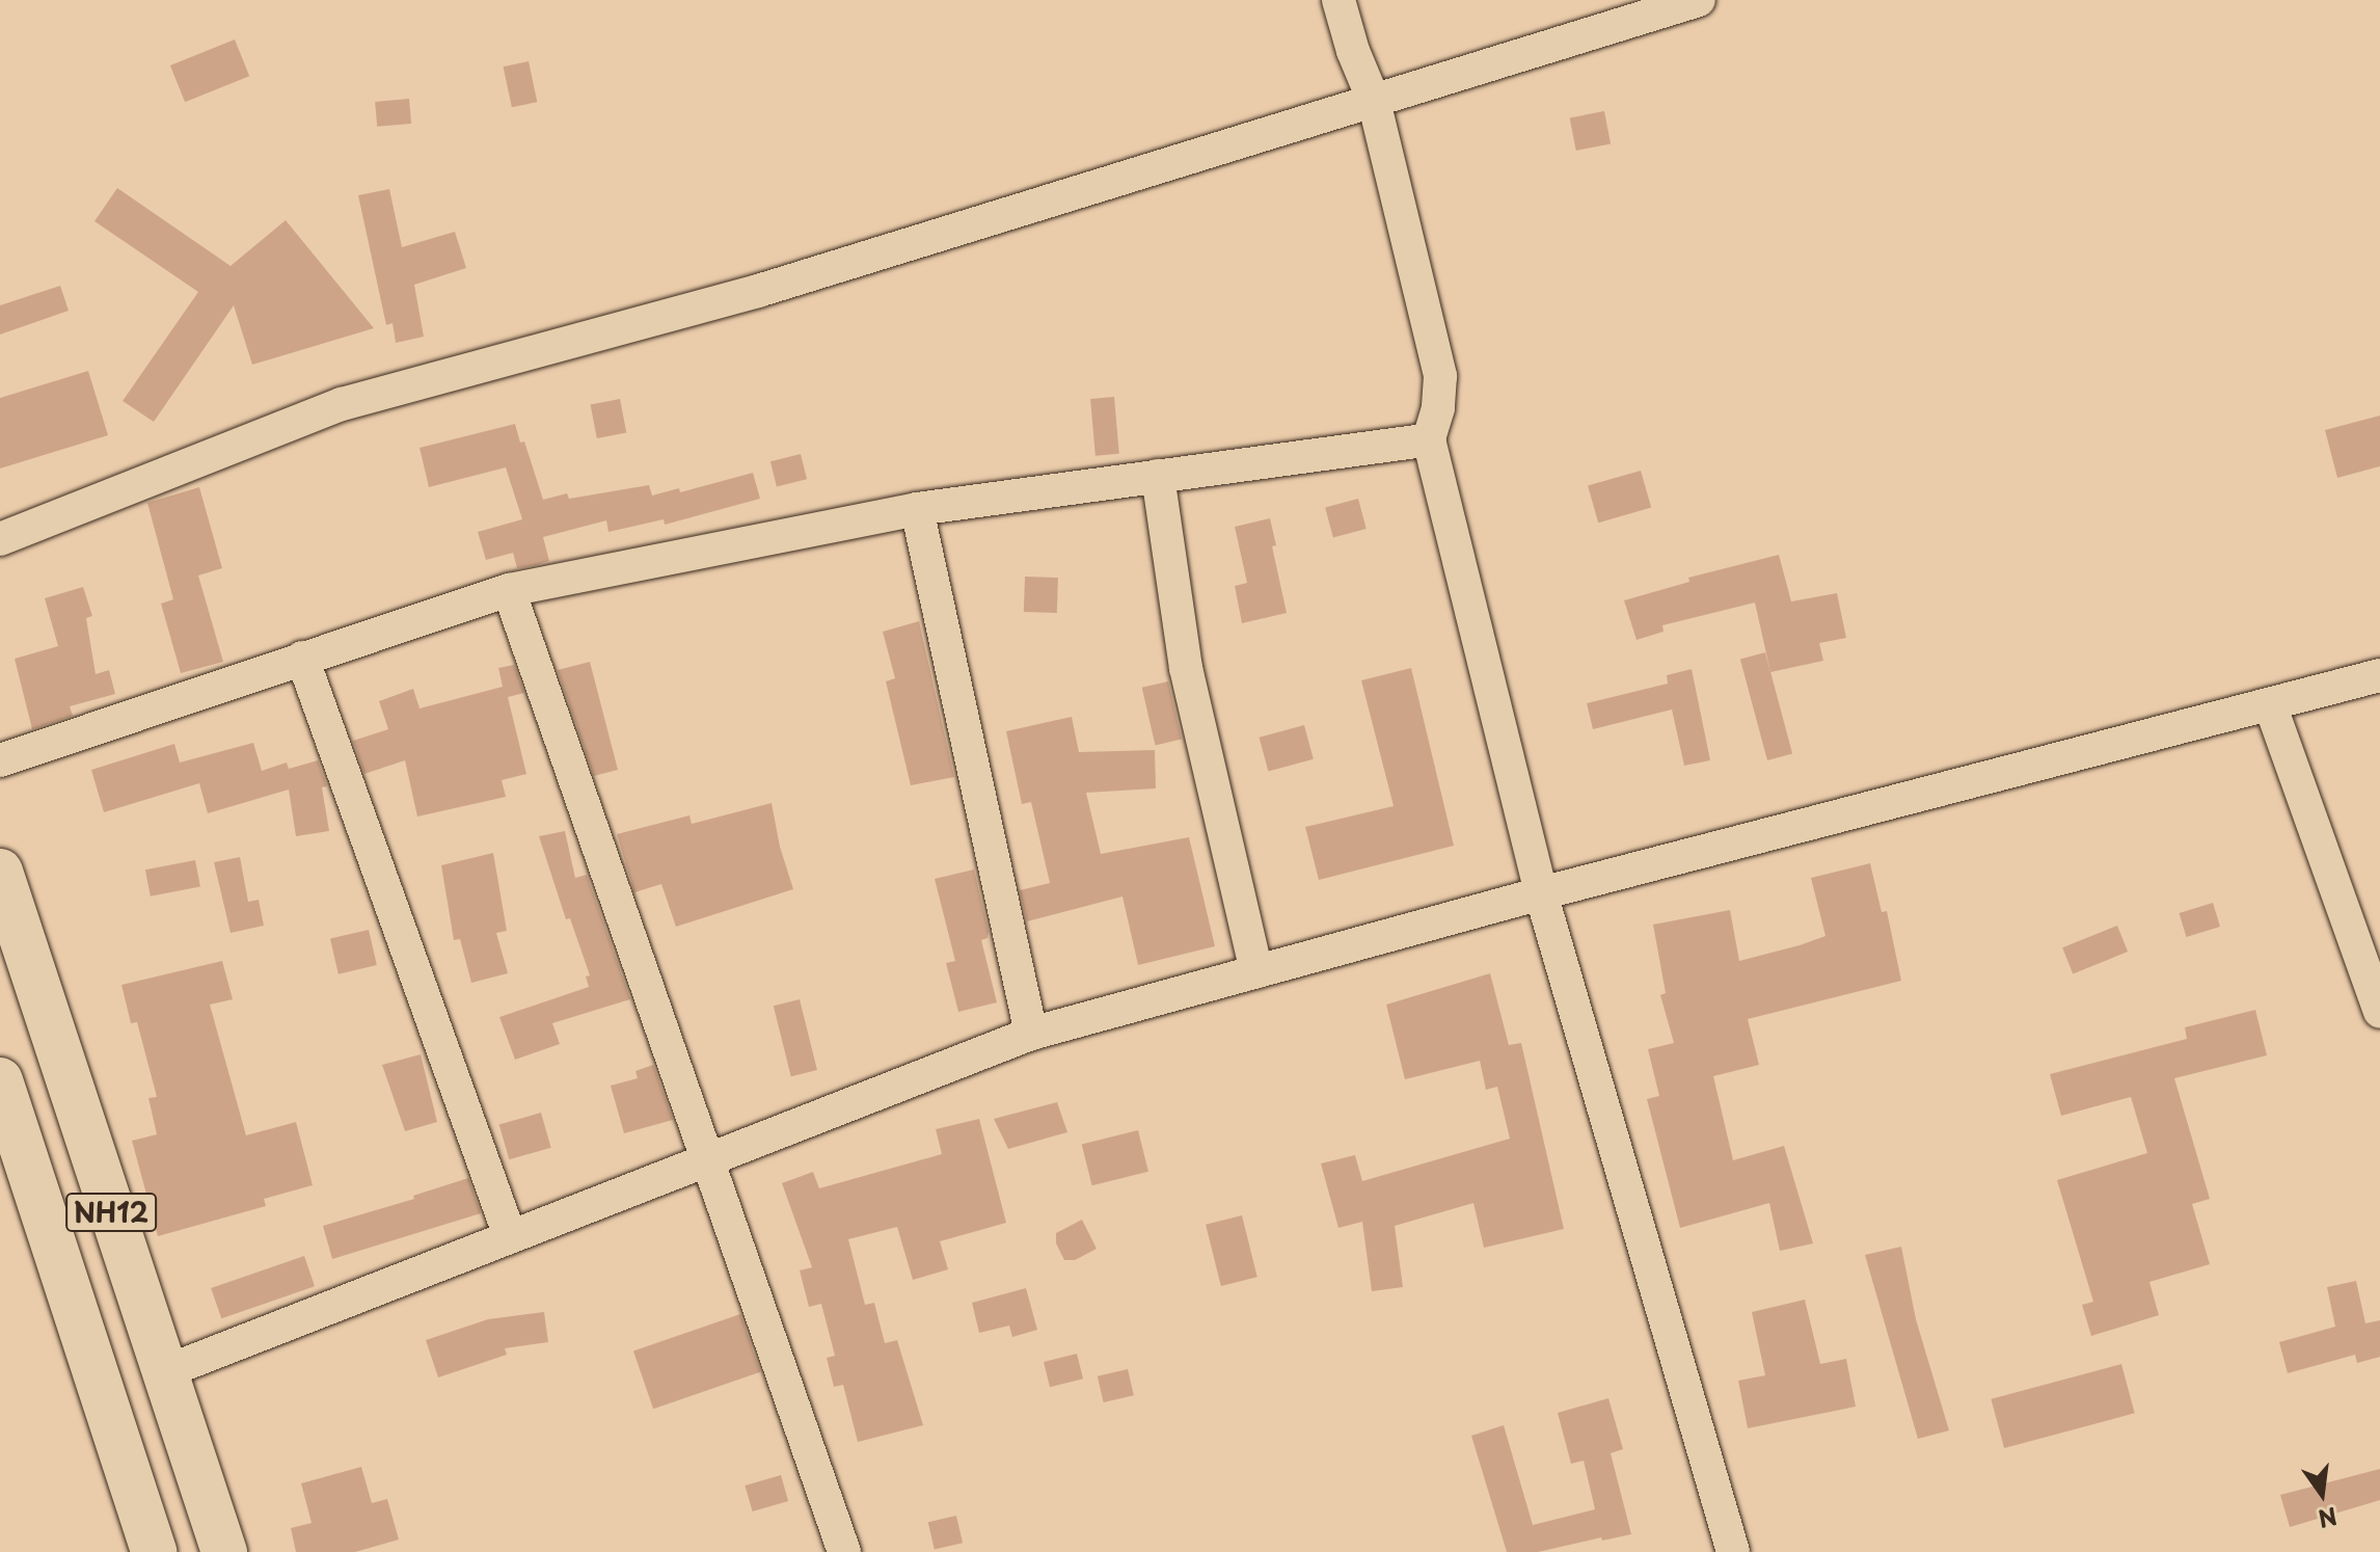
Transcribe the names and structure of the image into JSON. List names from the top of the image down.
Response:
{
  "streets": {
    "highway": ["NH12"]
  },
  "north": "bottom"
}
